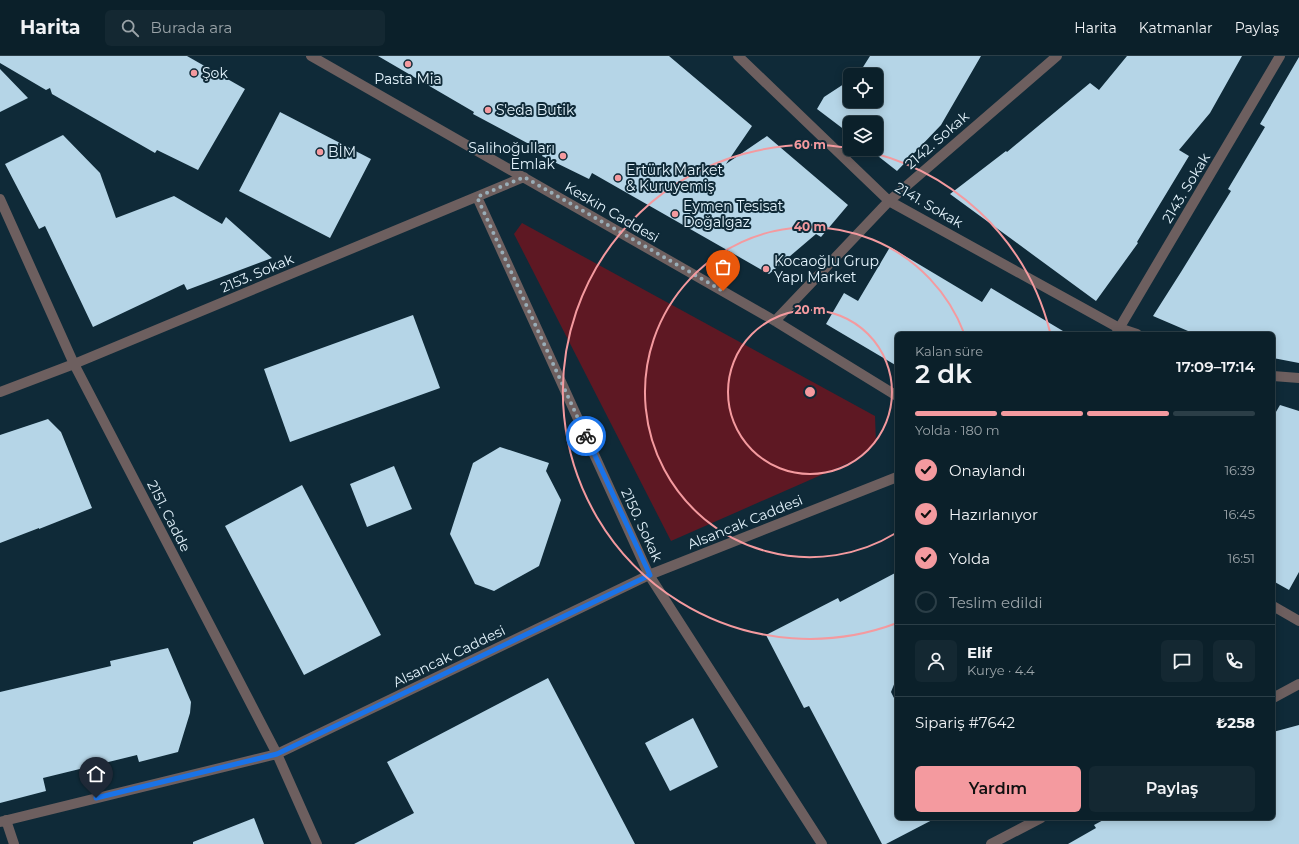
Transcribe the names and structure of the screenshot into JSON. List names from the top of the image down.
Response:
{
  "streets": {
    "street": [
      "2142. Sokak",
      "2143. Sokak",
      "2141. Sokak",
      "Keskin Caddesi",
      "2153. Sokak",
      "2151. Cadde",
      "Alsancak Caddesi",
      "2150. Sokak"
    ]
  },
  "crossings": [
    ["2142. Sokak", "2141. Sokak"],
    ["2142. Sokak", "Keskin Caddesi"],
    ["2143. Sokak", "2141. Sokak"],
    ["Keskin Caddesi", "2153. Sokak"],
    ["2153. Sokak", "2151. Cadde"],
    ["2153. Sokak", "2150. Sokak"],
    ["2151. Cadde", "Alsancak Caddesi"],
    ["Alsancak Caddesi", "2150. Sokak"]
  ],
  "places": [
    "Pasta Mia",
    "Şok",
    "S'eda Butik",
    "BİM",
    "Salihoğulları Emlak",
    "Ertürk Market & Kuruyemiş",
    "Eymen Tesisat Doğalgaz",
    "Kocaoğlu Grup Yapı Market"
  ],
  "page": {
    "header": "Harita",
    "search": "Burada ara",
    "nav": ["Harita", "Katmanlar", "Paylaş"],
    "heading": ["2 dk", "Kalan süre", "17:09–17:14"],
    "panel": [
      "Elif",
      "Kurye · 4.4",
      "Sipariş #7642",
      "₺258"
    ],
    "bar": "Yolda · 180 m",
    "list": [
      ["Onaylandı", "16:39"],
      ["Hazırlanıyor", "16:45"],
      ["Yolda", "16:51"],
      "Teslim edildi"
    ],
    "buttons": ["Yardım", "Paylaş"]
  },
  "rings": ["60 m", "40 m", "20 m"]
}
